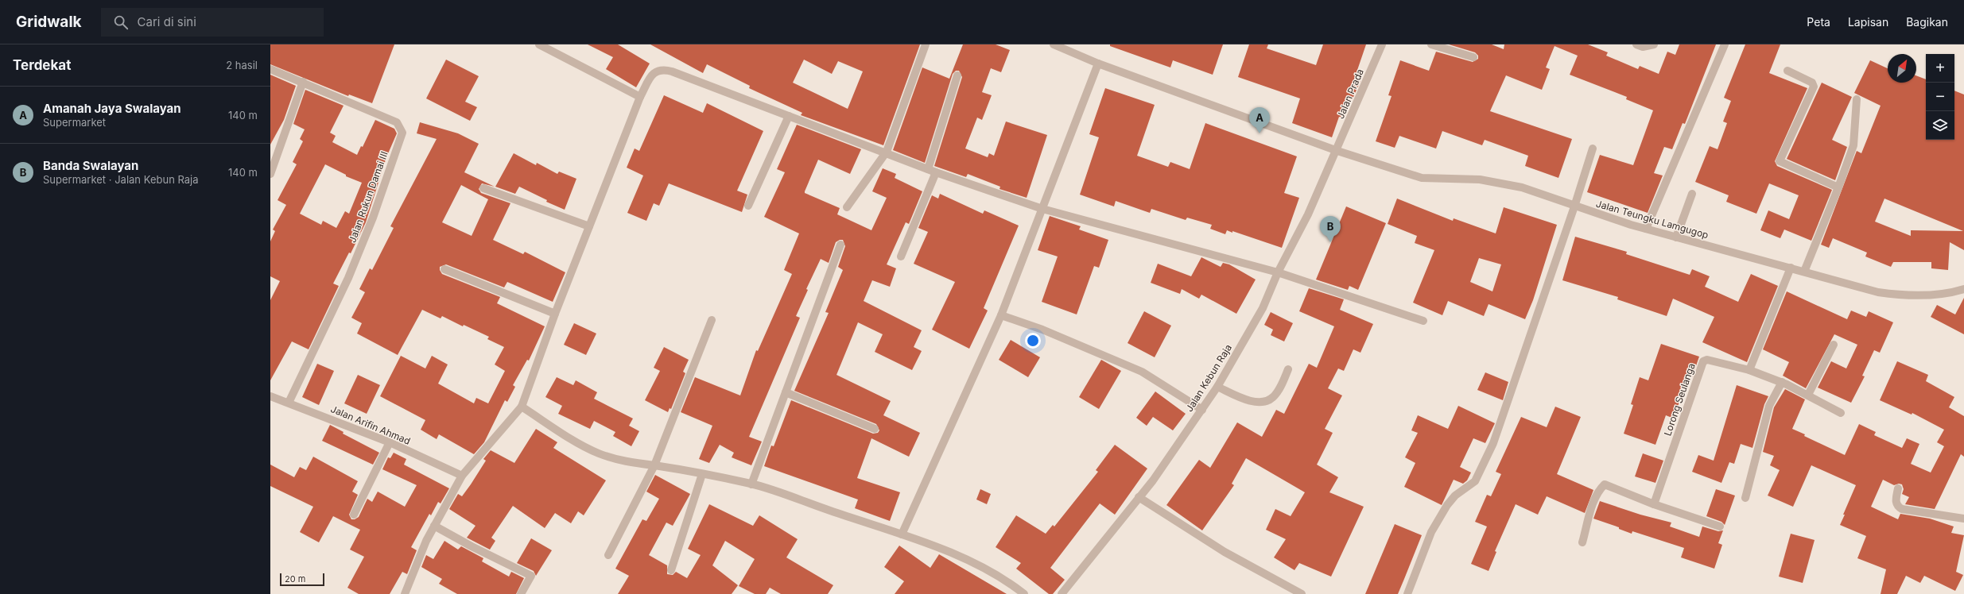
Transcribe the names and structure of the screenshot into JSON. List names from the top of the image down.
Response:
{
  "streets": {
    "street": [
      "Jalan Prada",
      "Jalan Rukun Damai III",
      "Jalan Teungku Lamgugop",
      "Jalan Kebun Raja",
      "Lorong Seulanga",
      "Jalan Arifin Ahmad"
    ]
  },
  "crossings": [
    ["Jalan Prada", "Jalan Teungku Lamgugop"],
    ["Jalan Prada", "Jalan Kebun Raja"],
    ["Jalan Rukun Damai III", "Jalan Arifin Ahmad"],
    ["Jalan Teungku Lamgugop", "Jalan Kebun Raja"]
  ],
  "scale_bar": "20 m",
  "north": "top right",
  "page": {
    "header": "Gridwalk",
    "search": "Cari di sini",
    "nav": ["Peta", "Lapisan", "Bagikan"],
    "heading": ["Terdekat", "2 hasil"],
    "map_buttons": ["+", "−"],
    "list": [
      {
        "mark": "A",
        "name": "Amanah Jaya Swalayan",
        "note": "Supermarket",
        "value": "140 m"
      },
      {
        "mark": "B",
        "name": "Banda Swalayan",
        "note": "Supermarket · Jalan Kebun Raja",
        "value": "140 m"
      }
    ],
    "pins": ["A", "B"],
    "scale": "20 m"
  }
}
